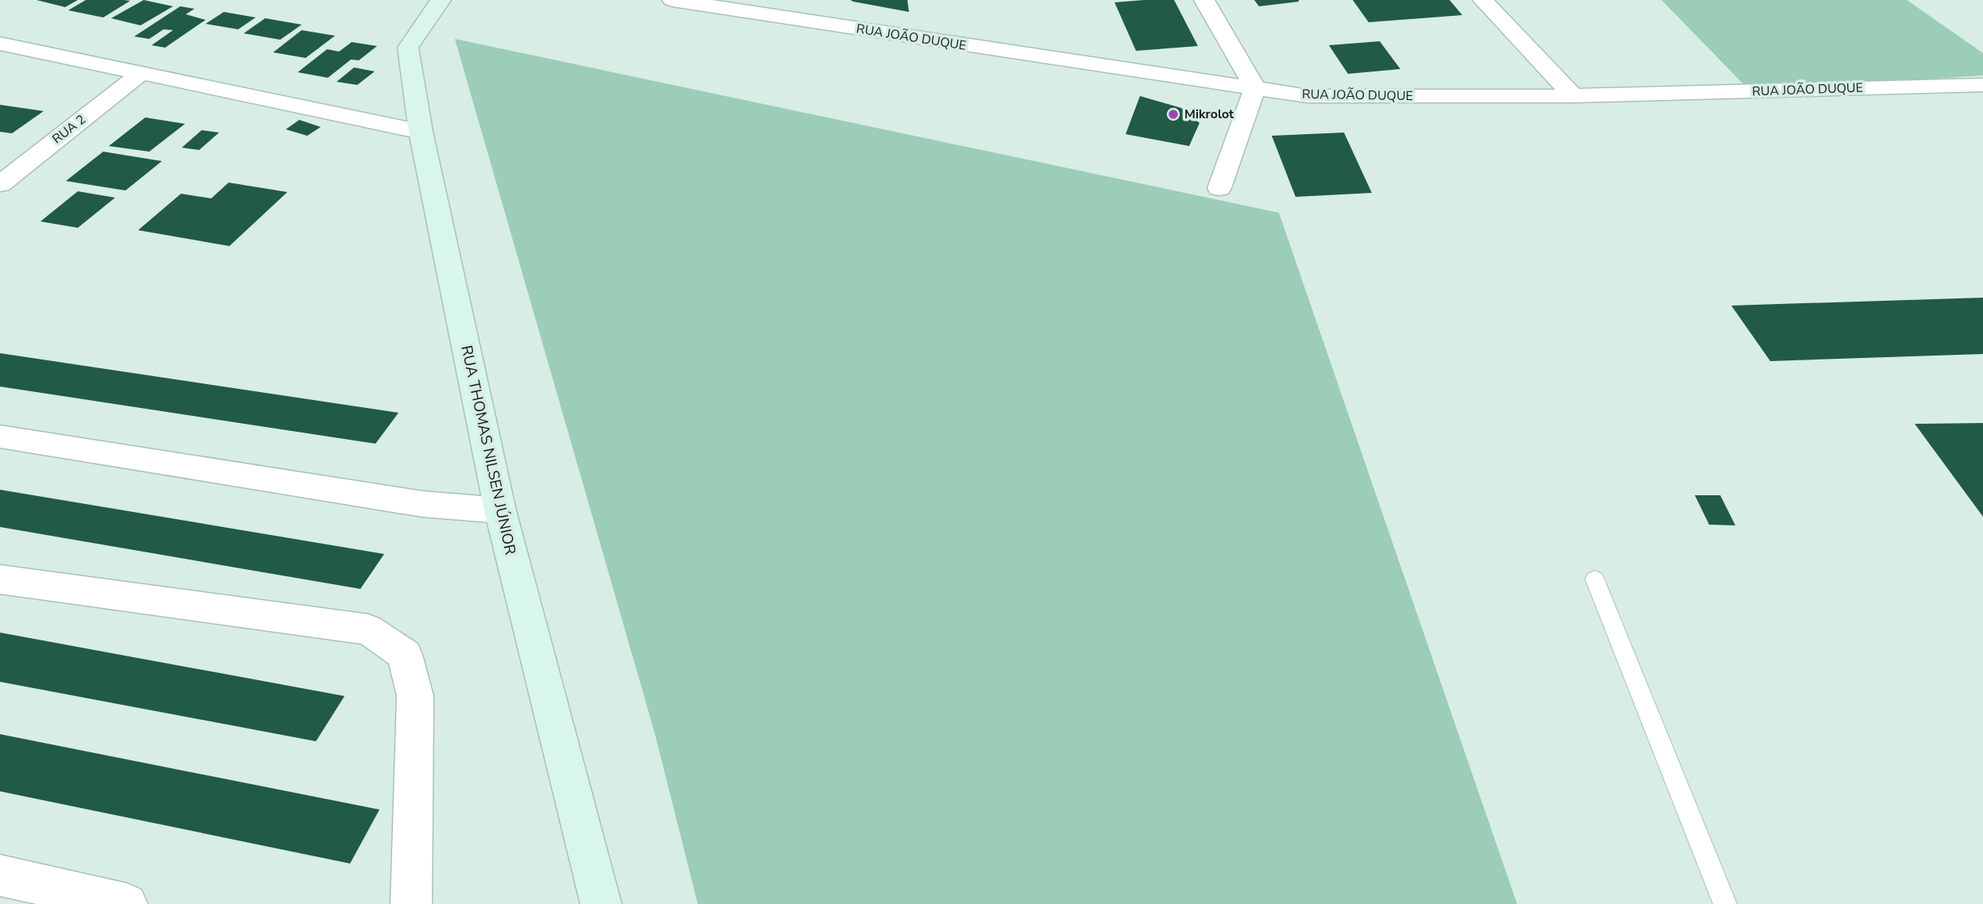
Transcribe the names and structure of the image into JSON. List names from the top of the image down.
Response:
{
  "streets": {
    "street": ["RUA JOÃO DUQUE", "RUA 2", "RUA THOMAS NILSEN JÚNIOR"]
  },
  "places": ["Mikrolot"]
}
